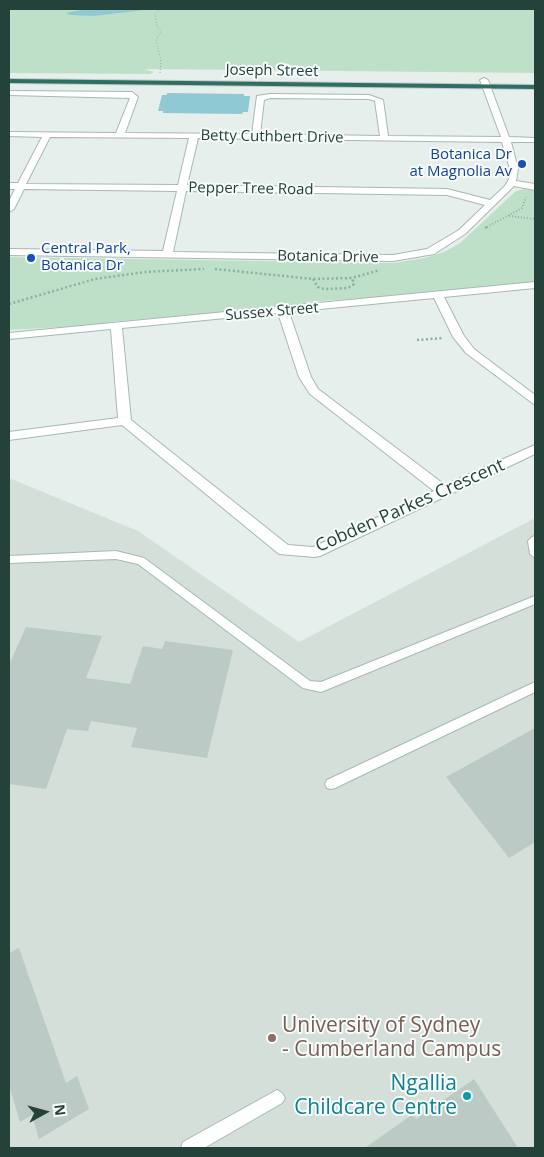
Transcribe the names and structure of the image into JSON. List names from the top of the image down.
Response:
{
  "streets": {
    "highway": ["Joseph Street"],
    "street": [
      "Betty Cuthbert Drive",
      "Pepper Tree Road",
      "Botanica Drive",
      "Sussex Street",
      "Cobden Parkes Crescent"
    ]
  },
  "crossings": [
    ["Pepper Tree Road", "Botanica Drive"]
  ],
  "places": [
    "Botanica Dr at Magnolia Av",
    "Central Park, Botanica Dr",
    "University of Sydney - Cumberland Campus",
    "Ngallia Childcare Centre"
  ],
  "north": "right"
}
